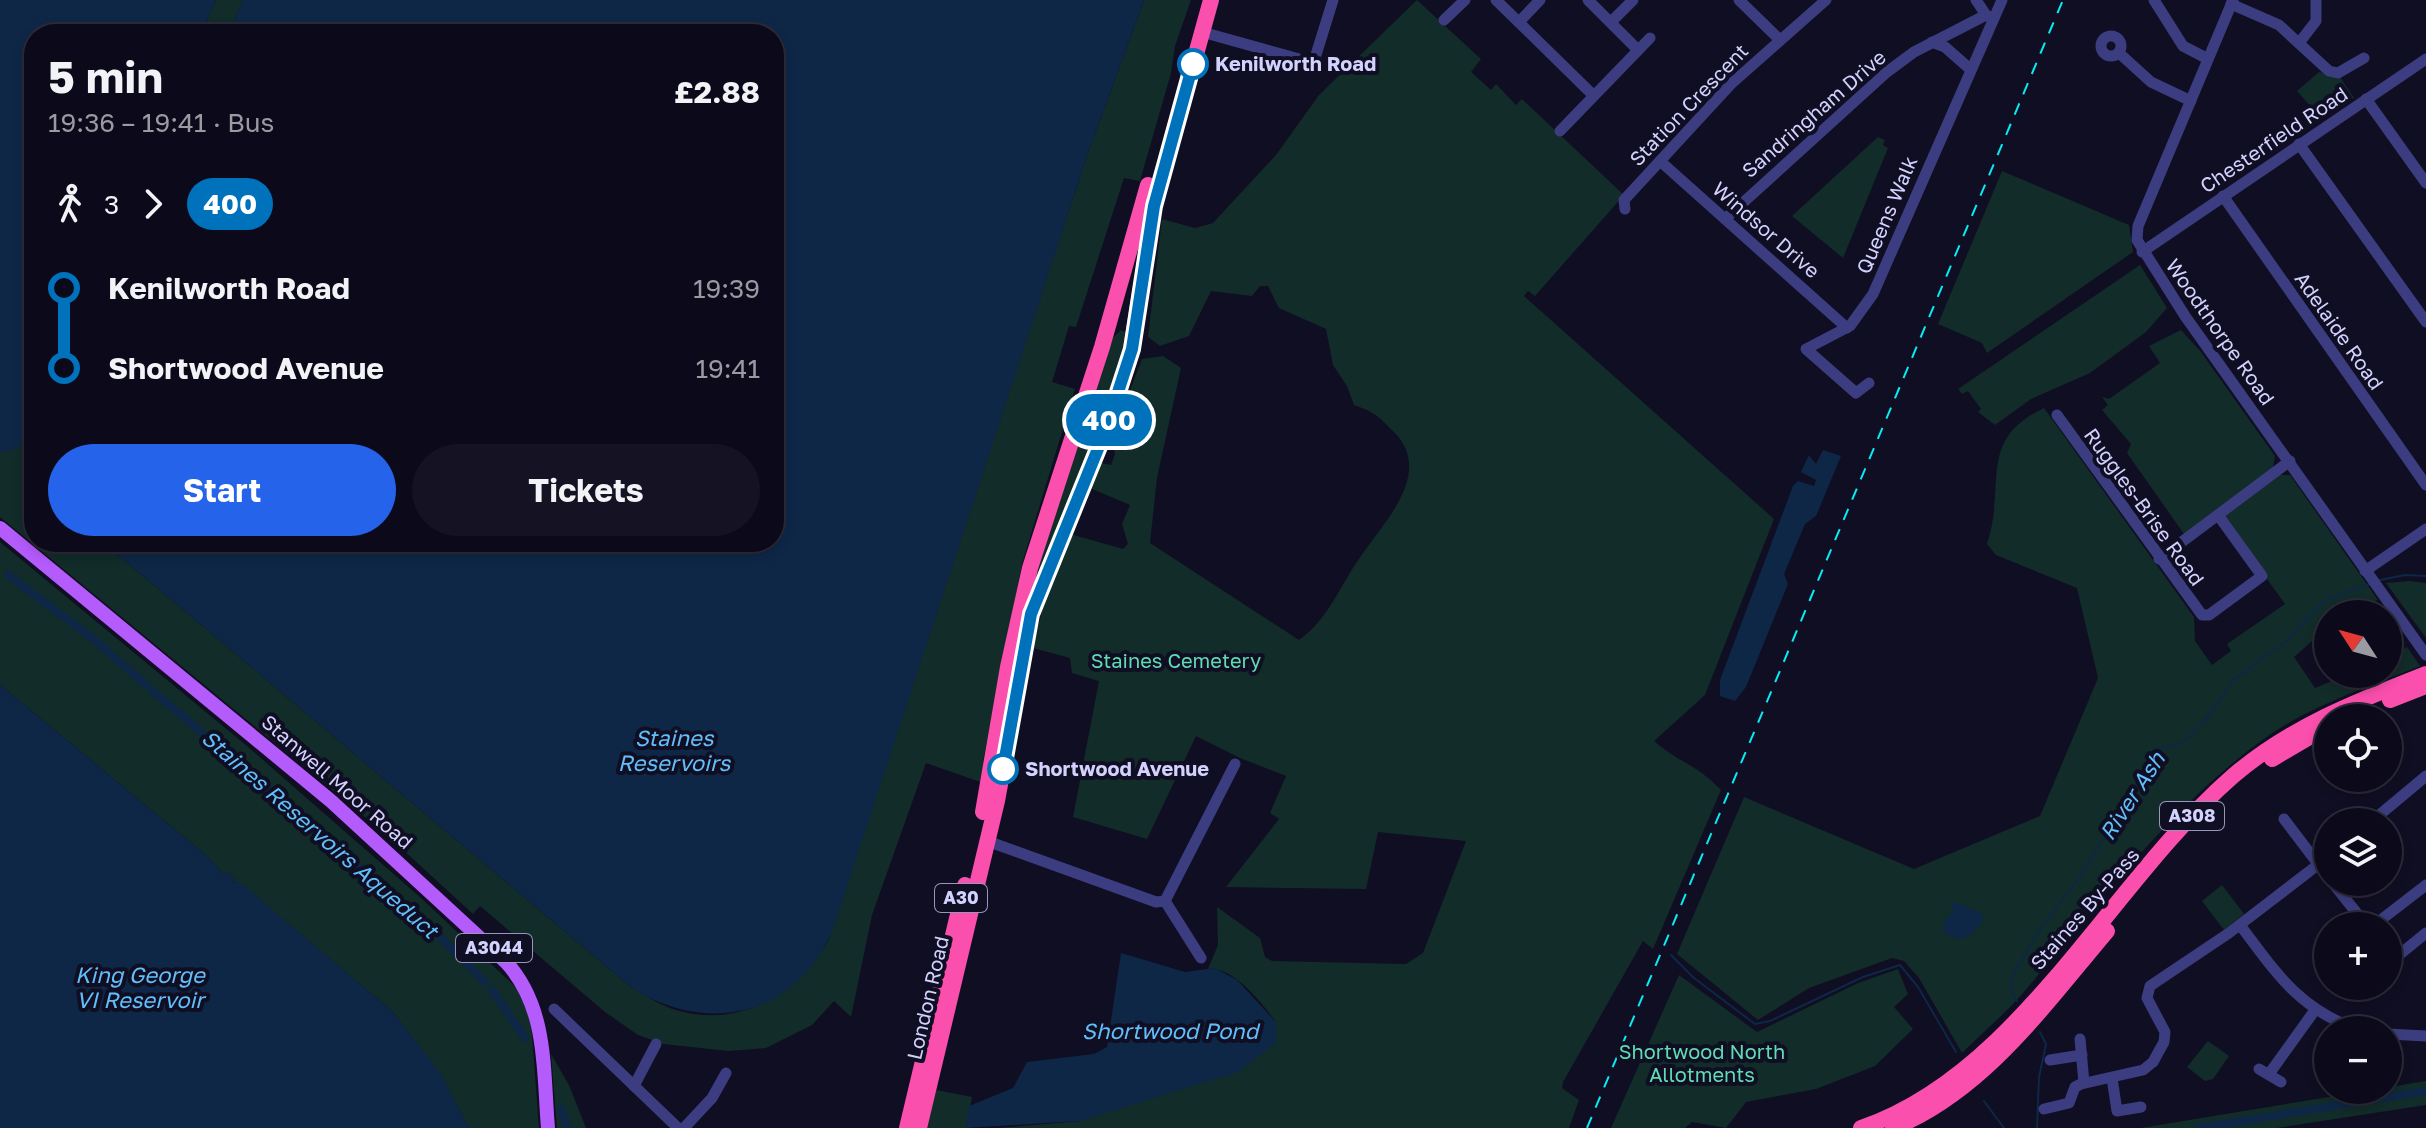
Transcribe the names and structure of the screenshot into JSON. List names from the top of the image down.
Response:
{
  "streets": {
    "highway": [
      "A308",
      "A30",
      "Staines By-Pass",
      "London Road"
    ],
    "main road": ["Stanwell Moor Road", "A3044"],
    "street": [
      "Station Crescent",
      "Sandringham Drive",
      "Chesterfield Road",
      "Queens Walk",
      "Windsor Drive",
      "Adelaide Road",
      "Woodthorpe Road",
      "Ruggles-Brise Road"
    ]
  },
  "crossings": [
    ["Station Crescent", "Windsor Drive"],
    ["Sandringham Drive", "Queens Walk"],
    ["Sandringham Drive", "Windsor Drive"],
    ["Chesterfield Road", "Adelaide Road"],
    ["Chesterfield Road", "Woodthorpe Road"],
    ["Queens Walk", "Windsor Drive"],
    ["A30", "London Road"]
  ],
  "water": [
    "Staines Reservoirs",
    "River Ash",
    "Staines Reservoirs Aqueduct",
    "King George VI Reservoir",
    "Shortwood Pond"
  ],
  "parks": ["Staines Cemetery", "Shortwood North Allotments"],
  "places": ["Kenilworth Road", "Shortwood Avenue"],
  "lines": ["bus line 400"],
  "north": "top left",
  "page": {
    "on_map": "400",
    "heading": ["5 min", "19:36 – 19:41 · Bus", "£2.88"],
    "legs": ["3", "400"],
    "list": [
      {
        "name": "Kenilworth Road",
        "value": "19:39"
      },
      {
        "name": "Shortwood Avenue",
        "value": "19:41"
      }
    ],
    "buttons": ["Start", "Tickets"],
    "map_buttons": ["+", "−"]
  }
}
